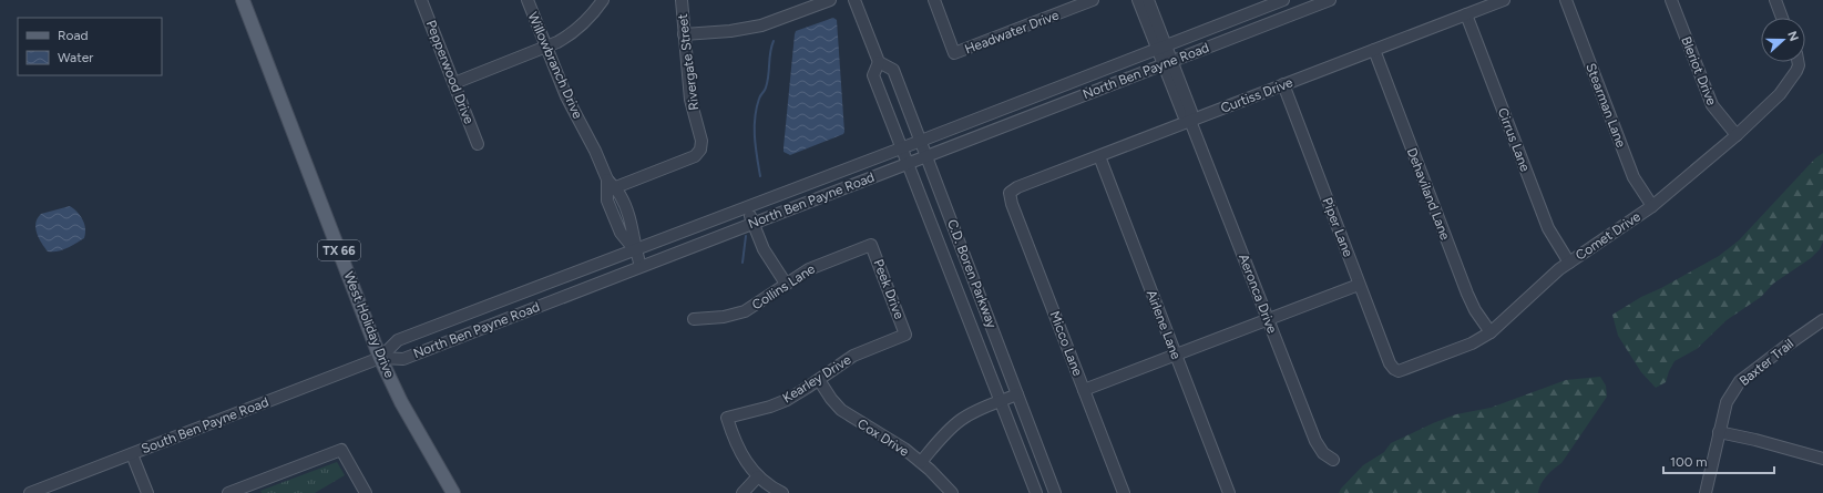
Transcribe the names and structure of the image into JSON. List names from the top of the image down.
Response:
{
  "streets": {
    "main road": ["TX 66", "West Holiday Drive"],
    "street": [
      "Headwater Drive",
      "Rivergate Street",
      "Willowbranch Drive",
      "North Ben Payne Road",
      "Bleriot Drive",
      "Pepperwood Drive",
      "Curtiss Drive",
      "Stearman Lane",
      "Cirrus Lane",
      "Dehaviland Lane",
      "Piper Lane",
      "Comet Drive",
      "C.D. Boren Parkway",
      "Collins Lane",
      "Peek Drive",
      "Aeronca Drive",
      "Airlene Lane",
      "Micco Lane",
      "Baxter Trail",
      "Kearley Drive",
      "South Ben Payne Road",
      "Cox Drive"
    ]
  },
  "crossings": [
    ["Rivergate Street", "Willowbranch Drive"],
    ["Willowbranch Drive", "North Ben Payne Road"],
    ["North Ben Payne Road", "C.D. Boren Parkway"],
    ["North Ben Payne Road", "Aeronca Drive"],
    ["North Ben Payne Road", "West Holiday Drive"],
    ["North Ben Payne Road", "South Ben Payne Road"],
    ["Bleriot Drive", "Comet Drive"],
    ["Curtiss Drive", "Cirrus Lane"],
    ["Curtiss Drive", "Dehaviland Lane"],
    ["Curtiss Drive", "Piper Lane"],
    ["Curtiss Drive", "Aeronca Drive"],
    ["Curtiss Drive", "Airlene Lane"],
    ["Curtiss Drive", "Micco Lane"],
    ["Stearman Lane", "Comet Drive"],
    ["Cirrus Lane", "Comet Drive"],
    ["Dehaviland Lane", "Comet Drive"],
    ["Piper Lane", "Comet Drive"],
    ["Collins Lane", "Peek Drive"],
    ["Peek Drive", "Kearley Drive"],
    ["West Holiday Drive", "South Ben Payne Road"],
    ["Kearley Drive", "Cox Drive"]
  ],
  "legend": ["Road", "Water"],
  "scale_bar": "100 m",
  "north": "right"
}
